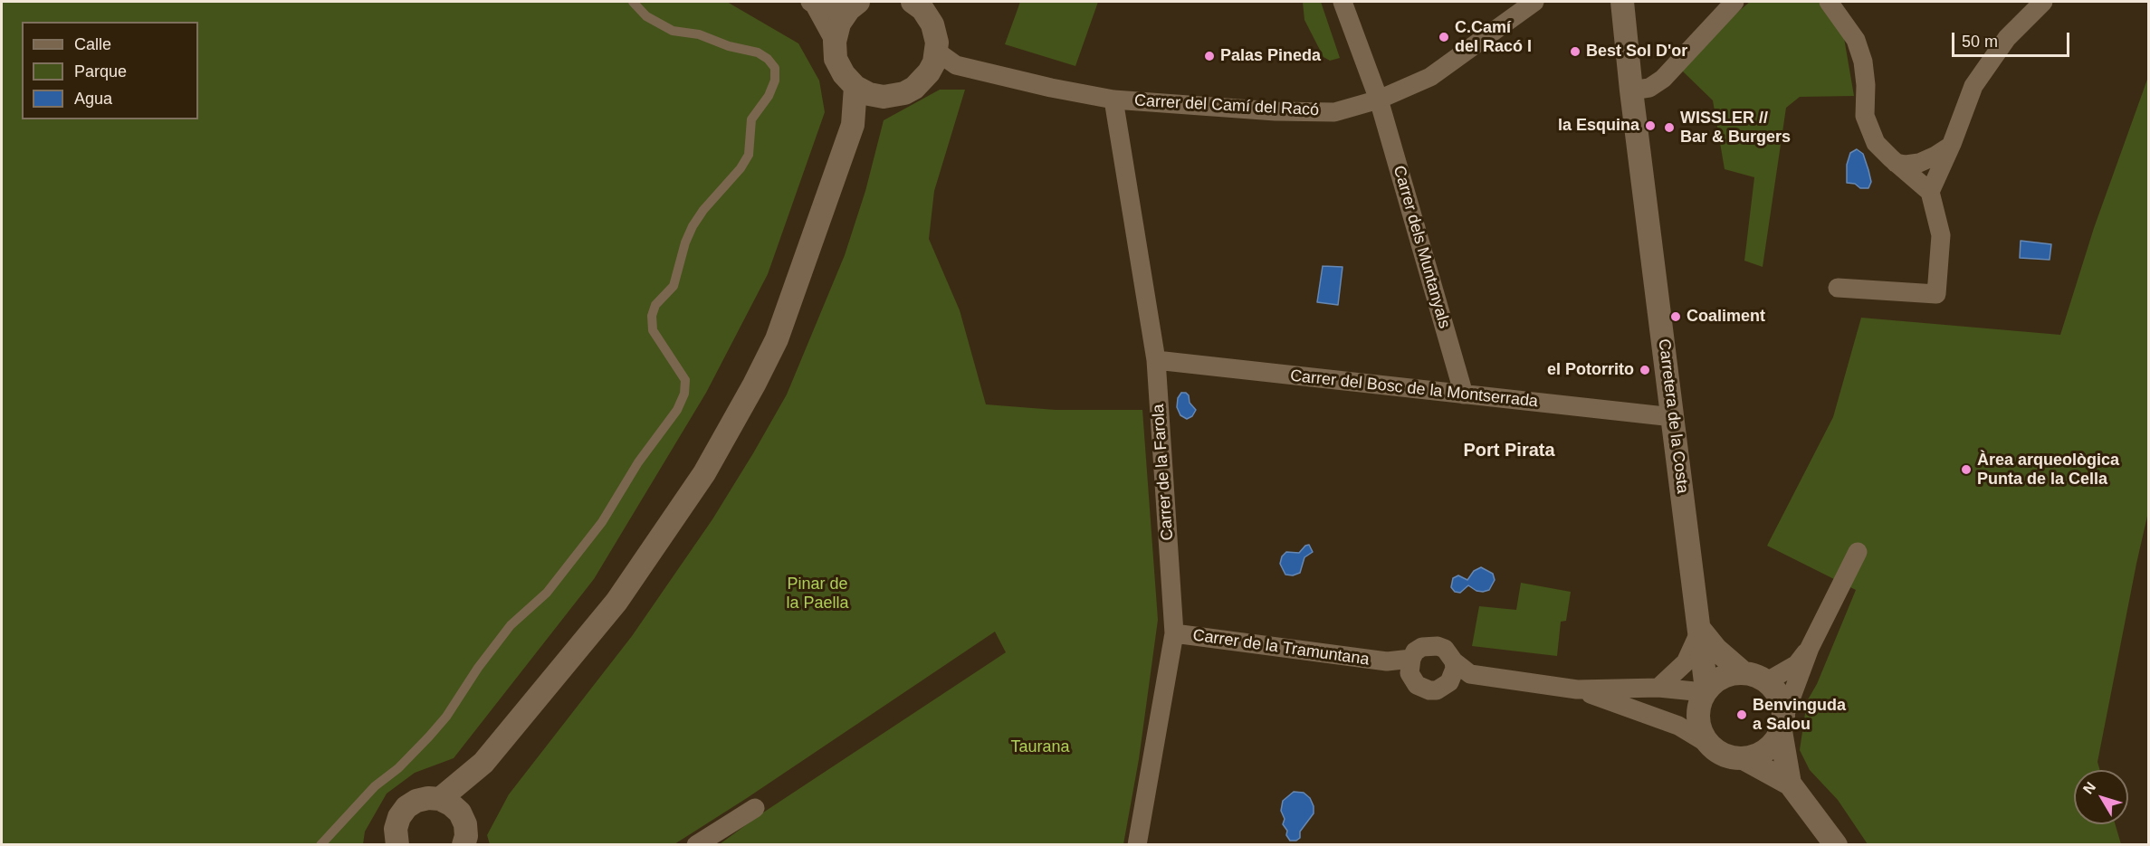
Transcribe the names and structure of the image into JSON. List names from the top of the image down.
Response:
{
  "streets": {
    "street": [
      "Carrer del Camí del Racó",
      "Carrer dels Muntanyals",
      "Carrer del Bosc de la Montserrada",
      "Carretera de la Costa",
      "Carrer de la Farola",
      "Carrer de la Tramuntana"
    ]
  },
  "crossings": [
    ["Carrer del Camí del Racó", "Carrer dels Muntanyals"],
    ["Carrer del Camí del Racó", "Carrer de la Farola"],
    ["Carrer dels Muntanyals", "Carrer del Bosc de la Montserrada"],
    ["Carrer del Bosc de la Montserrada", "Carretera de la Costa"],
    ["Carrer del Bosc de la Montserrada", "Carrer de la Farola"],
    ["Carrer de la Farola", "Carrer de la Tramuntana"]
  ],
  "districts": ["Port Pirata"],
  "parks": ["Pinar de la Paella", "Taurana"],
  "places": [
    "C.Camí del Racó I",
    "Best Sol D'or",
    "Palas Pineda",
    "la Esquina",
    "WISSLER // Bar & Burgers",
    "Coaliment",
    "el Potorrito",
    "Àrea arqueològica Punta de la Cella",
    "Benvinguda a Salou"
  ],
  "legend": ["Calle", "Parque", "Agua"],
  "scale_bar": "50 m",
  "north": "top left"
}
